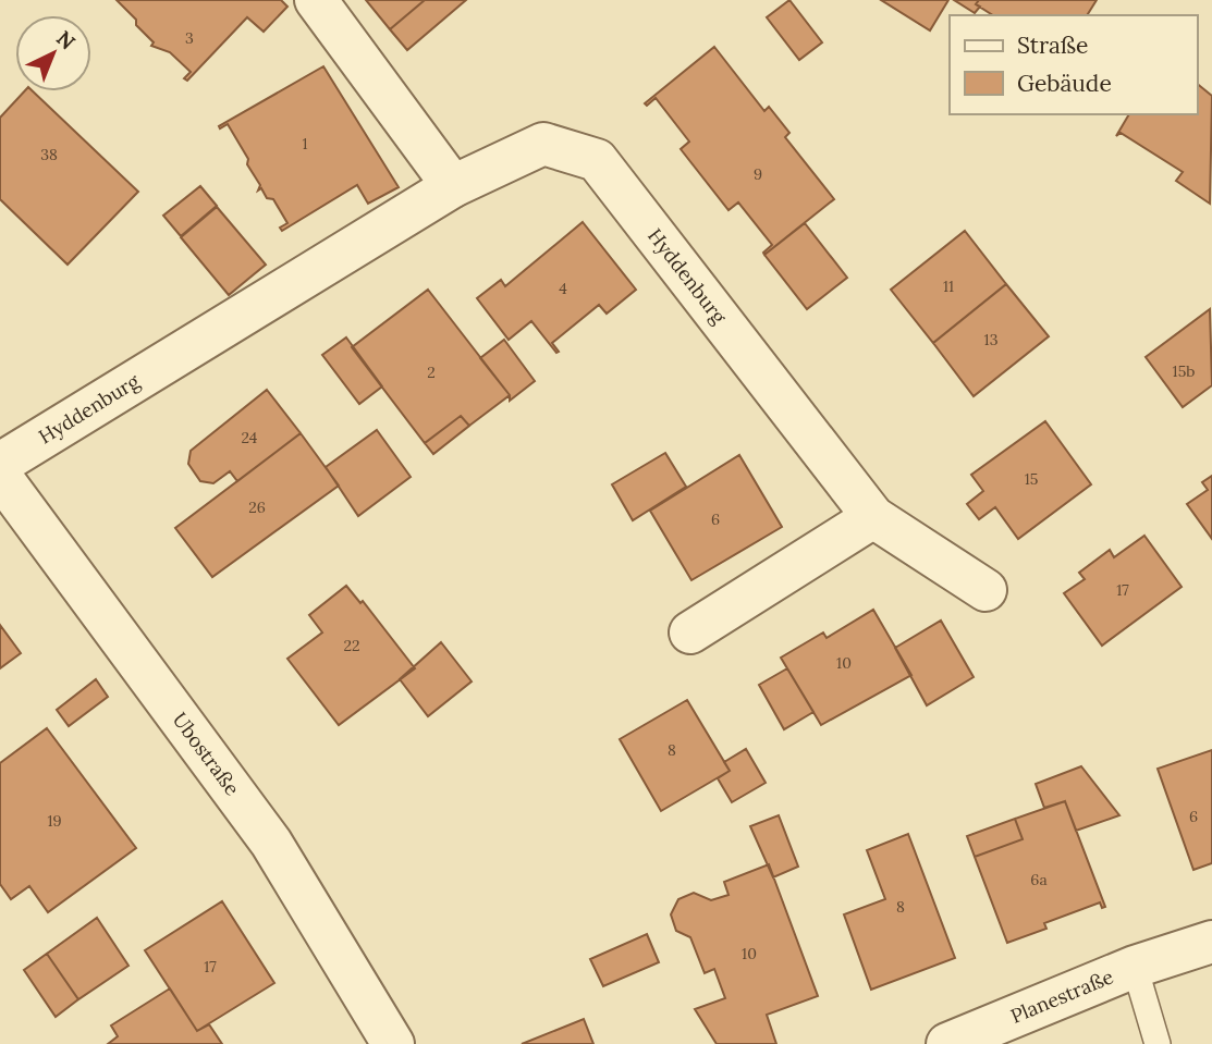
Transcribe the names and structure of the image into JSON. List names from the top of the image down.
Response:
{
  "streets": {
    "street": ["Hyddenburg", "Ubostraße", "Planestraße"]
  },
  "house_numbers": [
    "3",
    "1",
    "38",
    "9",
    "11",
    "4",
    "13",
    "15b",
    "2",
    "24",
    "15",
    "26",
    "6",
    "17",
    "22",
    "10",
    "8",
    "6",
    "19",
    "6a",
    "8",
    "10",
    "17"
  ],
  "legend": ["Straße", "Gebäude"],
  "north": "top right"
}
